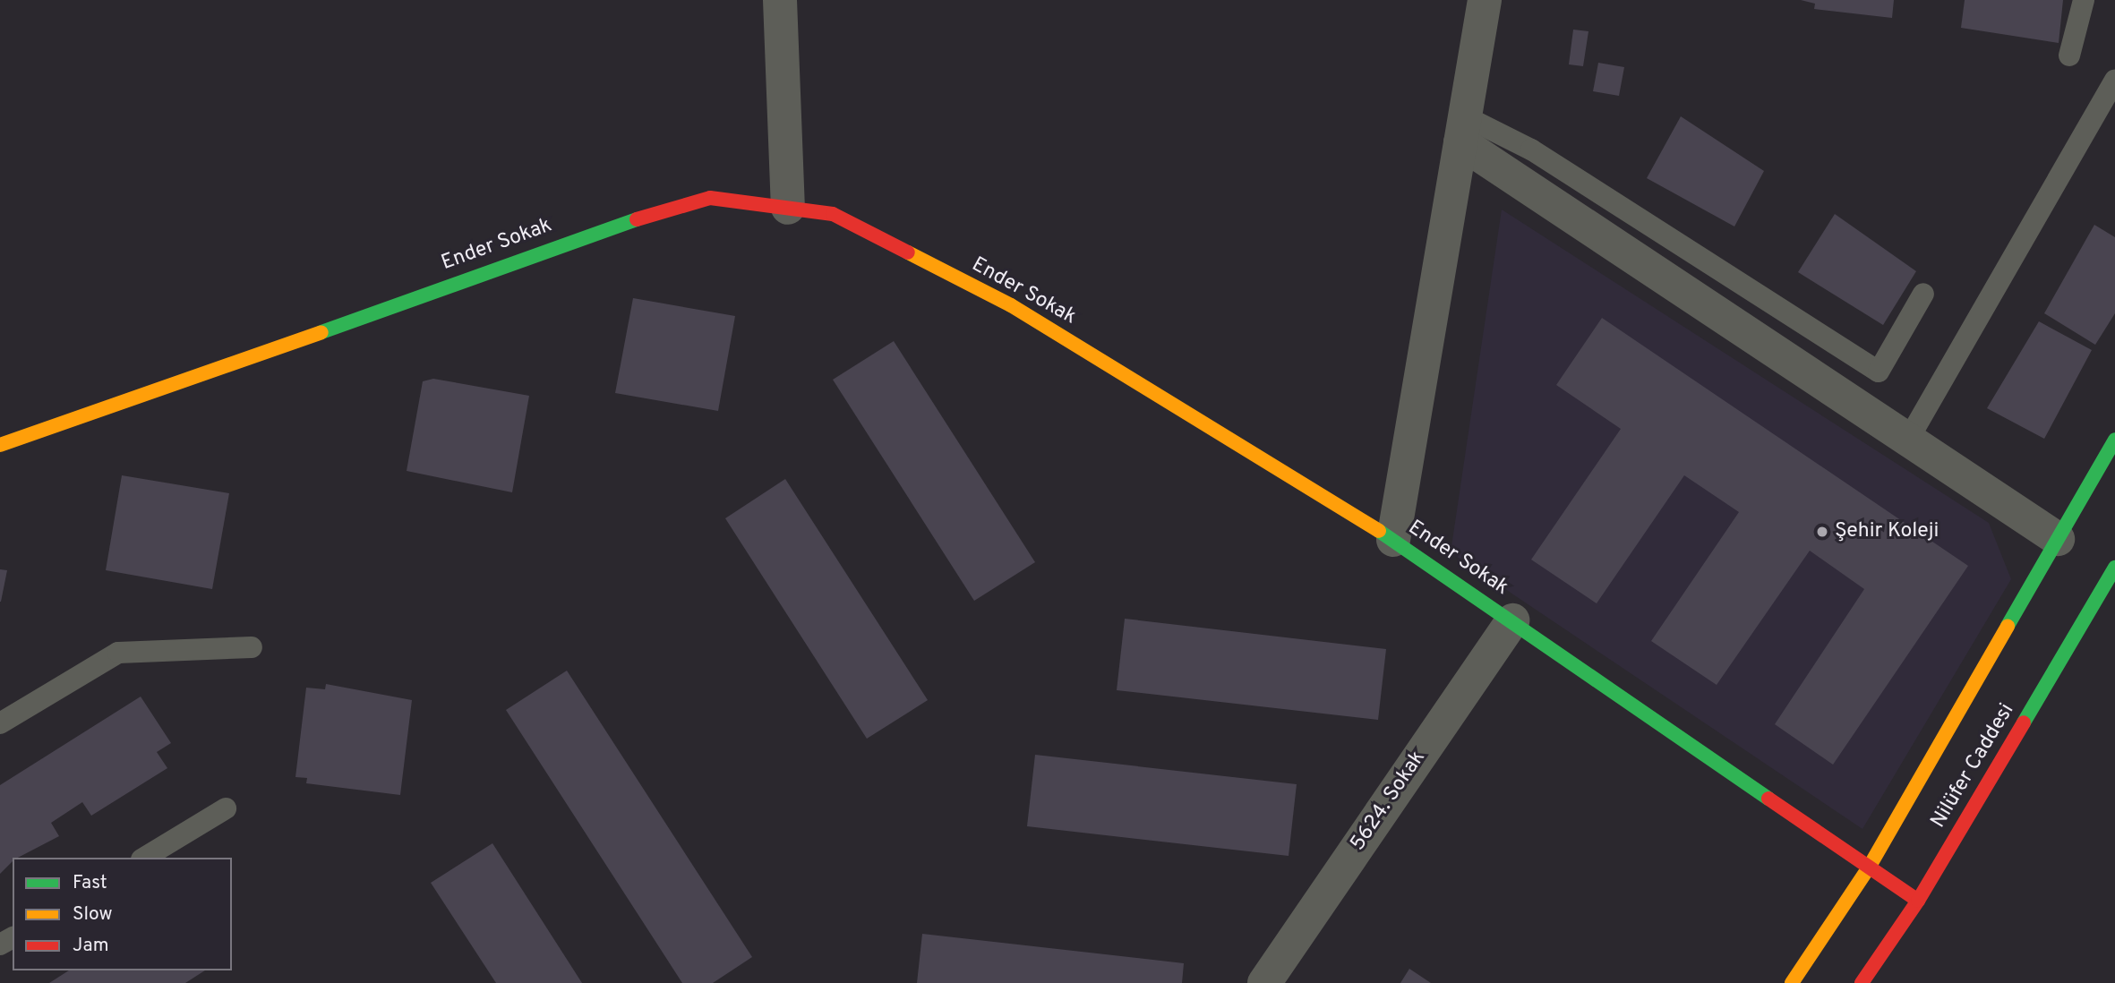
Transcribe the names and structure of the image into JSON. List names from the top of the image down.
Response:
{
  "streets": {
    "street": ["Ender Sokak", "Nilüfer Caddesi", "5624. Sokak"]
  },
  "crossings": [
    ["Ender Sokak", "Nilüfer Caddesi"],
    ["Ender Sokak", "5624. Sokak"]
  ],
  "places": ["Şehir Koleji"],
  "legend": ["Fast", "Slow", "Jam"]
}
